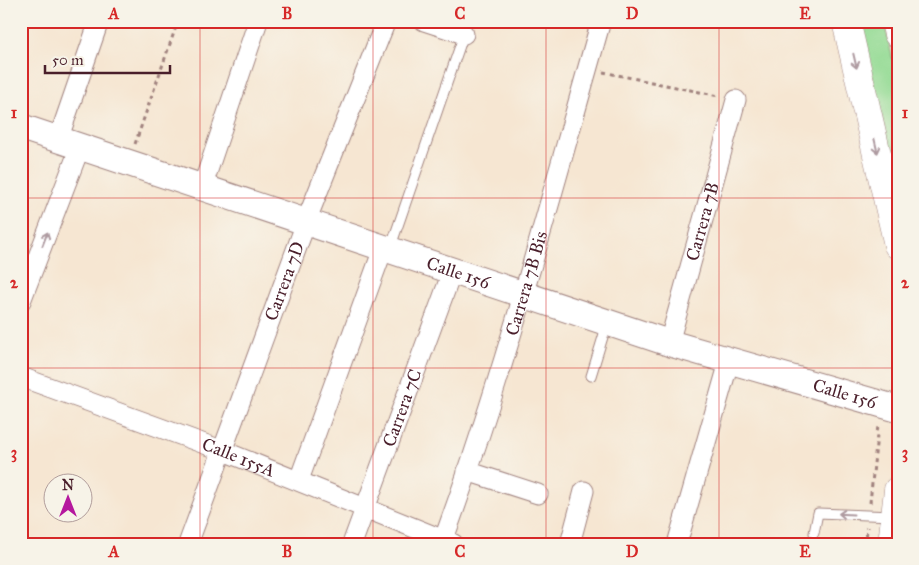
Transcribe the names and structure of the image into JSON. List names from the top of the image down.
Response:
{
  "streets": {
    "street": [
      "Carrera 7B",
      "Calle 156",
      "Carrera 7D",
      "Carrera 7B Bis",
      "Carrera 7C",
      "Calle 155A"
    ]
  },
  "crossings": [
    ["Carrera 7B", "Calle 156"],
    ["Calle 156", "Carrera 7D"],
    ["Calle 156", "Carrera 7B Bis"],
    ["Calle 156", "Carrera 7C"],
    ["Carrera 7D", "Calle 155A"],
    ["Carrera 7B Bis", "Calle 155A"],
    ["Carrera 7C", "Calle 155A"]
  ],
  "scale_bar": "50 m",
  "north": "top",
  "grid": {
    "columns": [
      "A",
      "B",
      "C",
      "D",
      "E"
    ],
    "rows": ["1", "2", "3"]
  }
}
